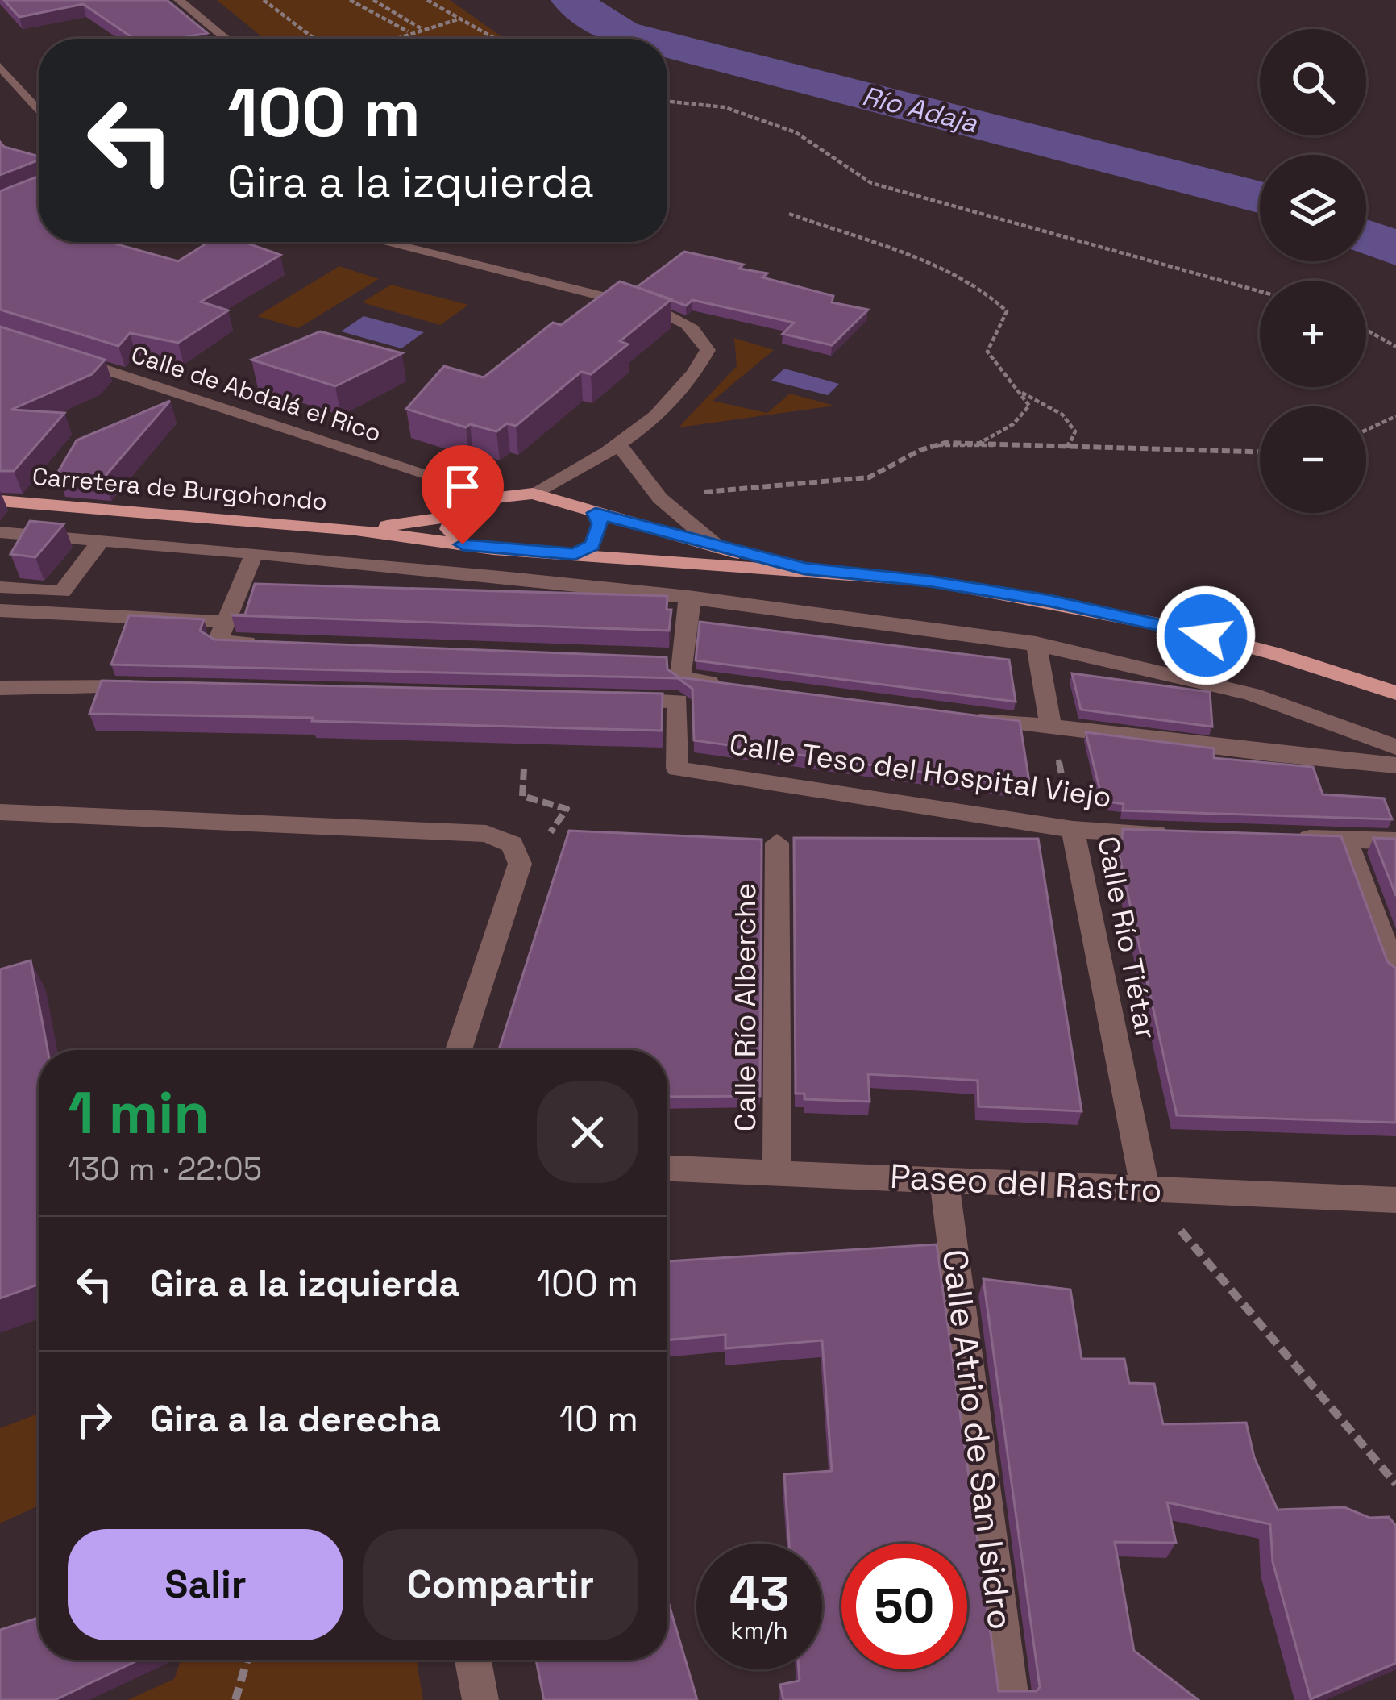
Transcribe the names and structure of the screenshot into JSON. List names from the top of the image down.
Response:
{
  "streets": {
    "main road": ["Carretera de Burgohondo"],
    "street": [
      "Calle de Abdalá el Rico",
      "Calle Teso del Hospital Viejo",
      "Calle Río Tiétar",
      "Calle Río Alberche",
      "Paseo del Rastro",
      "Calle Atrio de San Isidro"
    ]
  },
  "crossings": [
    ["Calle de Abdalá el Rico", "Carretera de Burgohondo"],
    ["Calle Teso del Hospital Viejo", "Calle Río Tiétar"],
    ["Calle Río Tiétar", "Paseo del Rastro"],
    ["Calle Río Alberche", "Paseo del Rastro"],
    ["Paseo del Rastro", "Calle Atrio de San Isidro"]
  ],
  "water": ["Río Adaja"],
  "page": {
    "map_buttons": ["+", "−"],
    "turn": ["100 m", "Gira a la izquierda"],
    "heading": ["1 min", "130 m · 22:05"],
    "list": [
      {
        "name": "Gira a la izquierda",
        "value": "100 m"
      },
      {
        "name": "Gira a la derecha",
        "value": "10 m"
      }
    ],
    "buttons": ["Salir", "Compartir"],
    "speed": "43 km/h",
    "limit": "50"
  }
}
